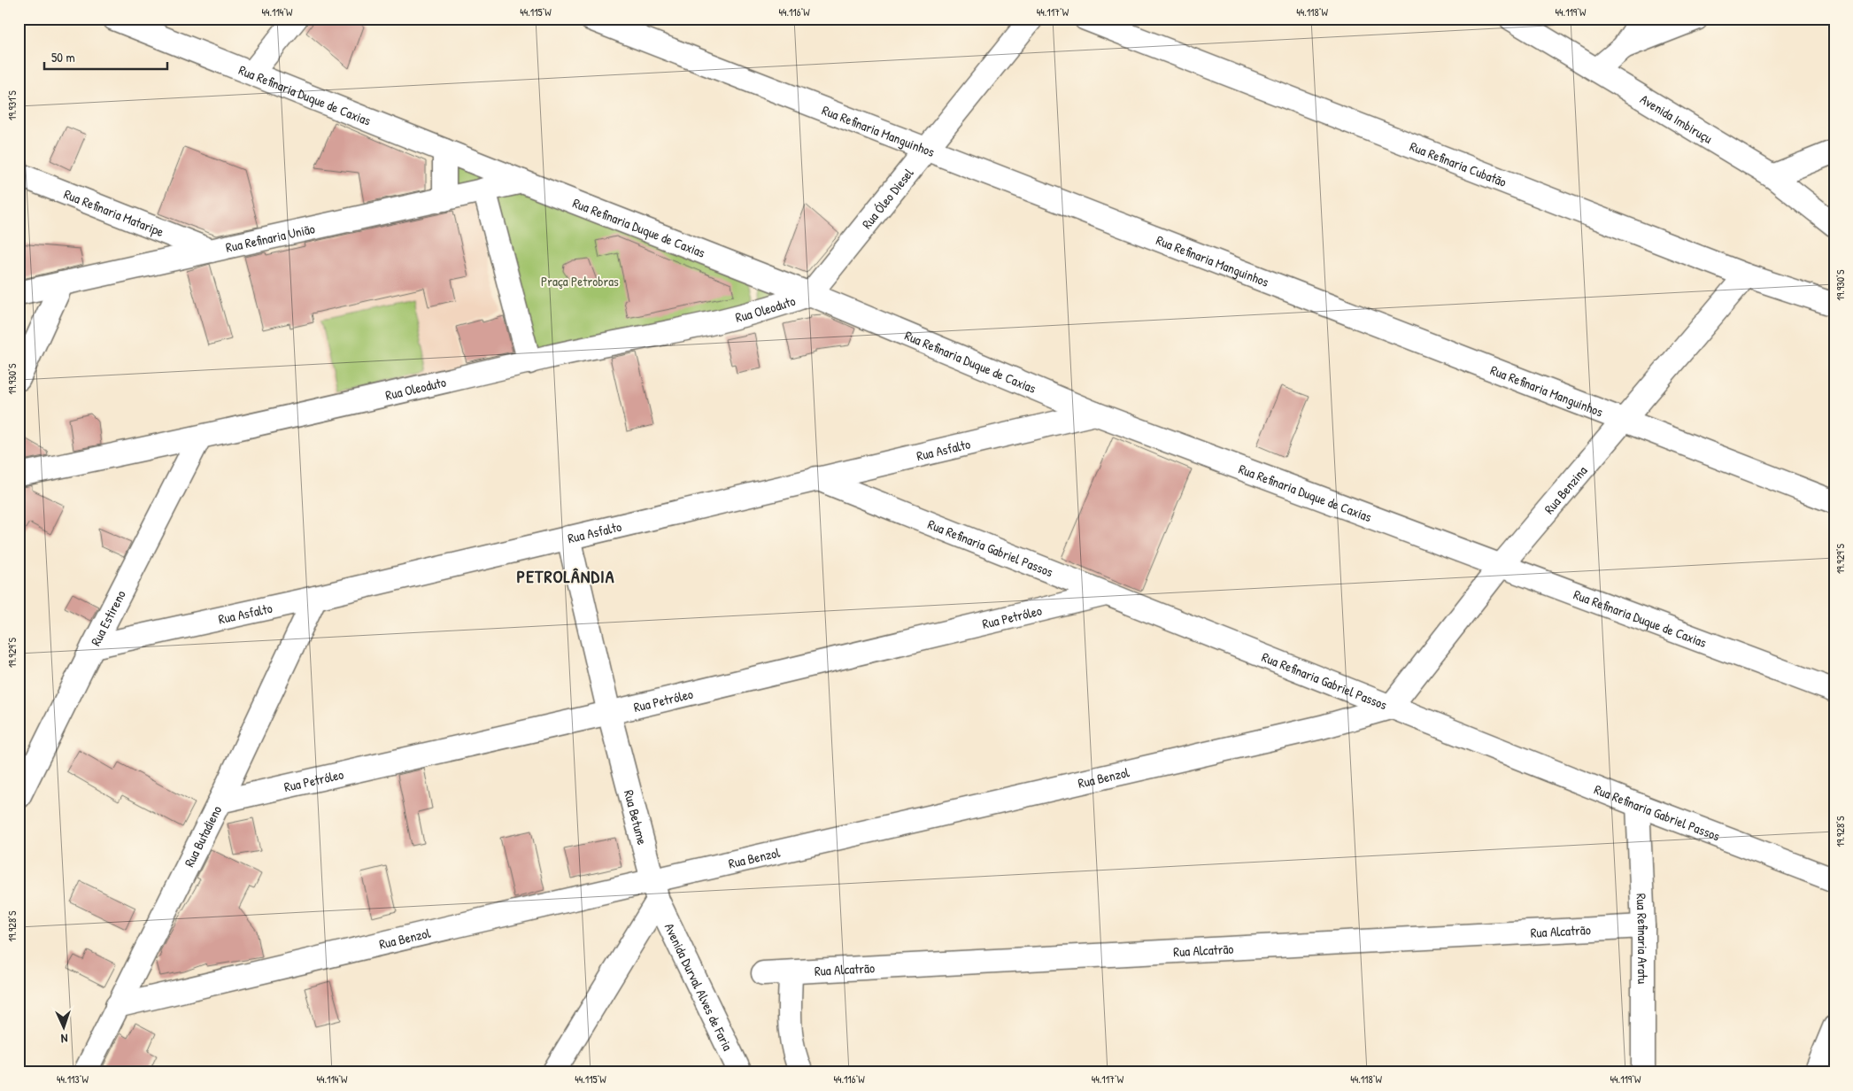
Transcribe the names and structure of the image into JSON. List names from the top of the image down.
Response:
{
  "streets": {
    "street": [
      "Rua Refinaria Duque de Caxias",
      "Avenida Imbiruçu",
      "Rua Refinaria Manguinhos",
      "Rua Refinaria Cubatão",
      "Rua Óleo Diesel",
      "Rua Refinaria Mataripe",
      "Rua Refinaria União",
      "Rua Oleoduto",
      "Rua Asfalto",
      "Rua Benzina",
      "Rua Refinaria Gabriel Passos",
      "Rua Petróleo",
      "Rua Estireno",
      "Rua Benzol",
      "Rua Betume",
      "Rua Butadieno",
      "Rua Alcatrão",
      "Rua Refinaria Aratu",
      "Avenida Durval Alves de Faria"
    ]
  },
  "crossings": [
    ["Rua Refinaria Duque de Caxias", "Rua Óleo Diesel"],
    ["Rua Refinaria Duque de Caxias", "Rua Refinaria União"],
    ["Rua Refinaria Duque de Caxias", "Rua Oleoduto"],
    ["Rua Refinaria Duque de Caxias", "Rua Asfalto"],
    ["Rua Refinaria Duque de Caxias", "Rua Benzina"],
    ["Rua Refinaria Manguinhos", "Rua Óleo Diesel"],
    ["Rua Refinaria Manguinhos", "Rua Benzina"],
    ["Rua Refinaria Cubatão", "Rua Benzina"],
    ["Rua Óleo Diesel", "Rua Oleoduto"],
    ["Rua Refinaria Mataripe", "Rua Refinaria União"],
    ["Rua Oleoduto", "Rua Estireno"],
    ["Rua Asfalto", "Rua Refinaria Gabriel Passos"],
    ["Rua Asfalto", "Rua Estireno"],
    ["Rua Asfalto", "Rua Betume"],
    ["Rua Asfalto", "Rua Butadieno"],
    ["Rua Benzina", "Rua Refinaria Gabriel Passos"],
    ["Rua Benzina", "Rua Benzol"],
    ["Rua Refinaria Gabriel Passos", "Rua Petróleo"],
    ["Rua Refinaria Gabriel Passos", "Rua Benzol"],
    ["Rua Refinaria Gabriel Passos", "Rua Refinaria Aratu"],
    ["Rua Petróleo", "Rua Betume"],
    ["Rua Petróleo", "Rua Butadieno"],
    ["Rua Benzol", "Rua Betume"],
    ["Rua Benzol", "Rua Butadieno"],
    ["Rua Benzol", "Avenida Durval Alves de Faria"],
    ["Rua Betume", "Avenida Durval Alves de Faria"],
    ["Rua Alcatrão", "Rua Refinaria Aratu"]
  ],
  "districts": ["PETROLÂNDIA"],
  "parks": ["Praça Petrobras"],
  "scale_bar": "50 m",
  "north": "bottom",
  "coordinates": [
    "44.114°W",
    "44.115°W",
    "44.116°W",
    "44.117°W",
    "44.118°W",
    "44.119°W",
    "19.931°S",
    "19.930°S",
    "19.929°S",
    "19.928°S",
    "44.113°W"
  ]
}
